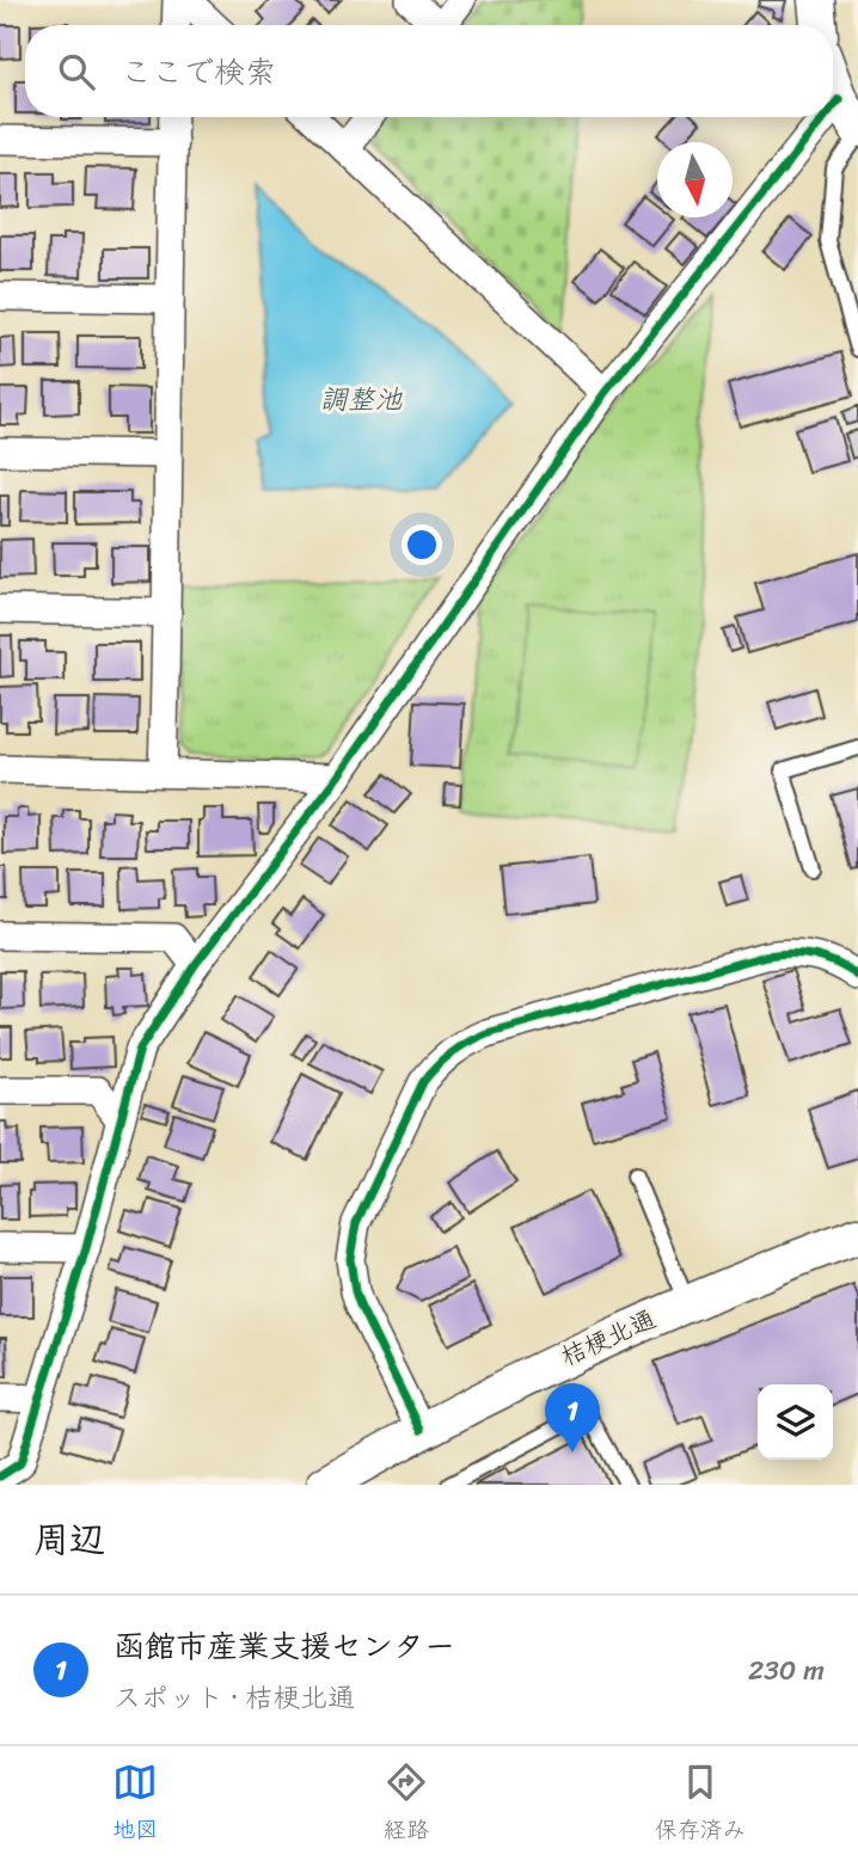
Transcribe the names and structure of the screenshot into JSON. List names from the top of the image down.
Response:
{
  "streets": {
    "street": ["桔梗北通"]
  },
  "water": ["調整池"],
  "north": "bottom",
  "page": {
    "search": "ここで検索",
    "pins": "1",
    "heading": "周辺",
    "list": [
      {
        "mark": "1",
        "name": "函館市産業支援センター",
        "note": "スポット · 桔梗北通",
        "value": "230 m"
      }
    ],
    "nav": ["地図", "経路", "保存済み"]
  }
}
